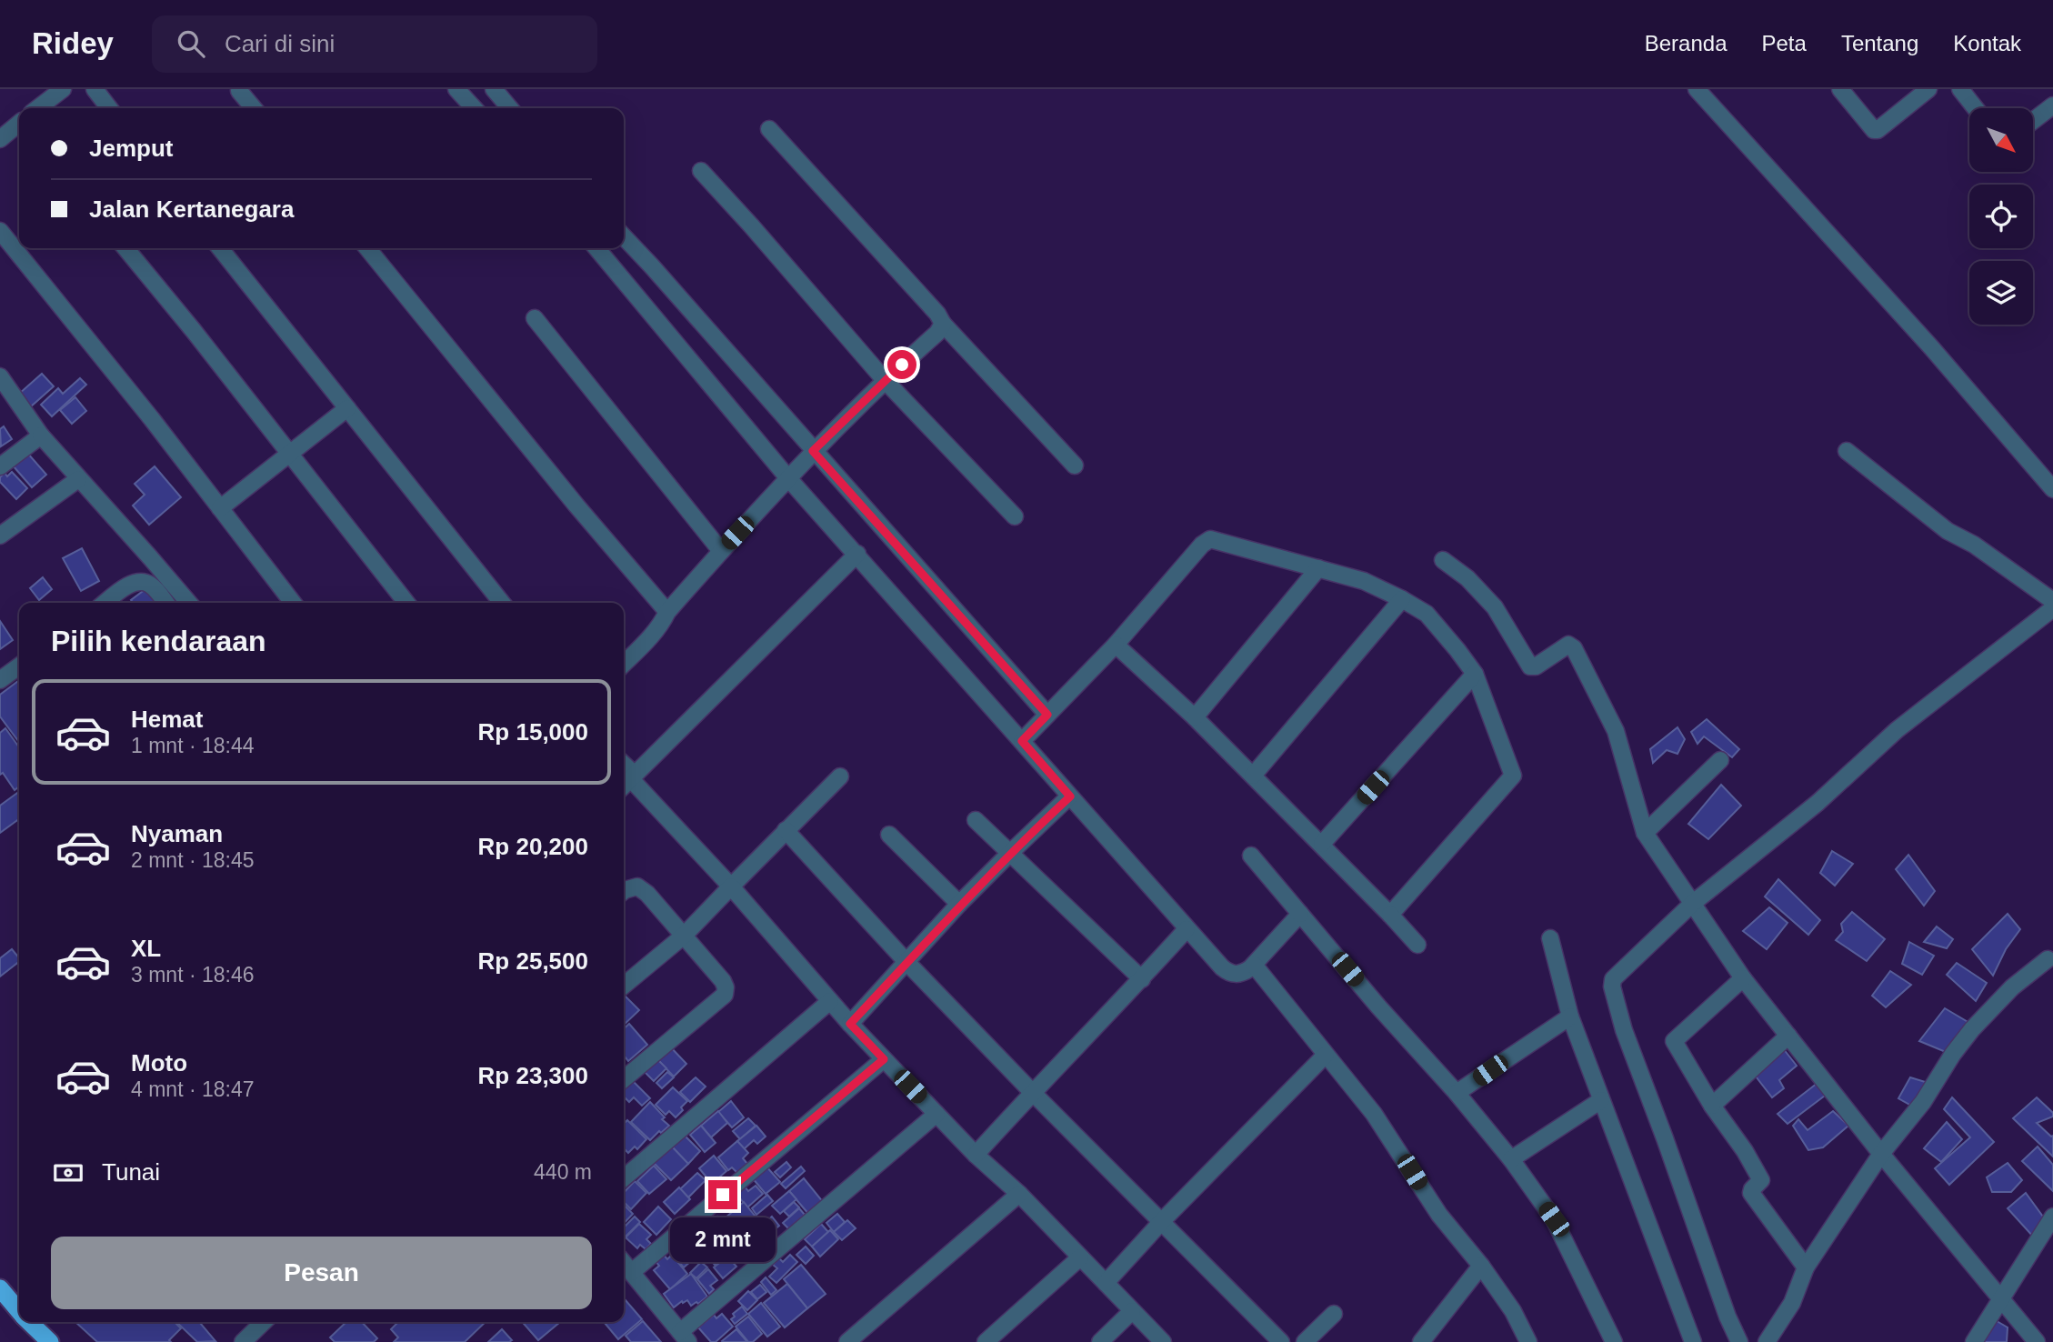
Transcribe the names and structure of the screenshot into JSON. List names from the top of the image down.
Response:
{
  "north": "bottom right",
  "page": {
    "header": "Ridey",
    "search": "Cari di sini",
    "nav": [
      "Beranda",
      "Peta",
      "Tentang",
      "Kontak"
    ],
    "banner": ["Jemput", "Jalan Kertanegara"],
    "heading": "Pilih kendaraan",
    "list": [
      {
        "name": "Hemat",
        "note": "1 mnt · 18:44",
        "value": "Rp 15,000"
      },
      {
        "name": "Nyaman",
        "note": "2 mnt · 18:45",
        "value": "Rp 20,200"
      },
      {
        "name": "XL",
        "note": "3 mnt · 18:46",
        "value": "Rp 25,500"
      },
      {
        "name": "Moto",
        "note": "4 mnt · 18:47",
        "value": "Rp 23,300"
      }
    ],
    "pay": ["Tunai", "440 m"],
    "bubble": "2 mnt",
    "buttons": "Pesan"
  }
}
